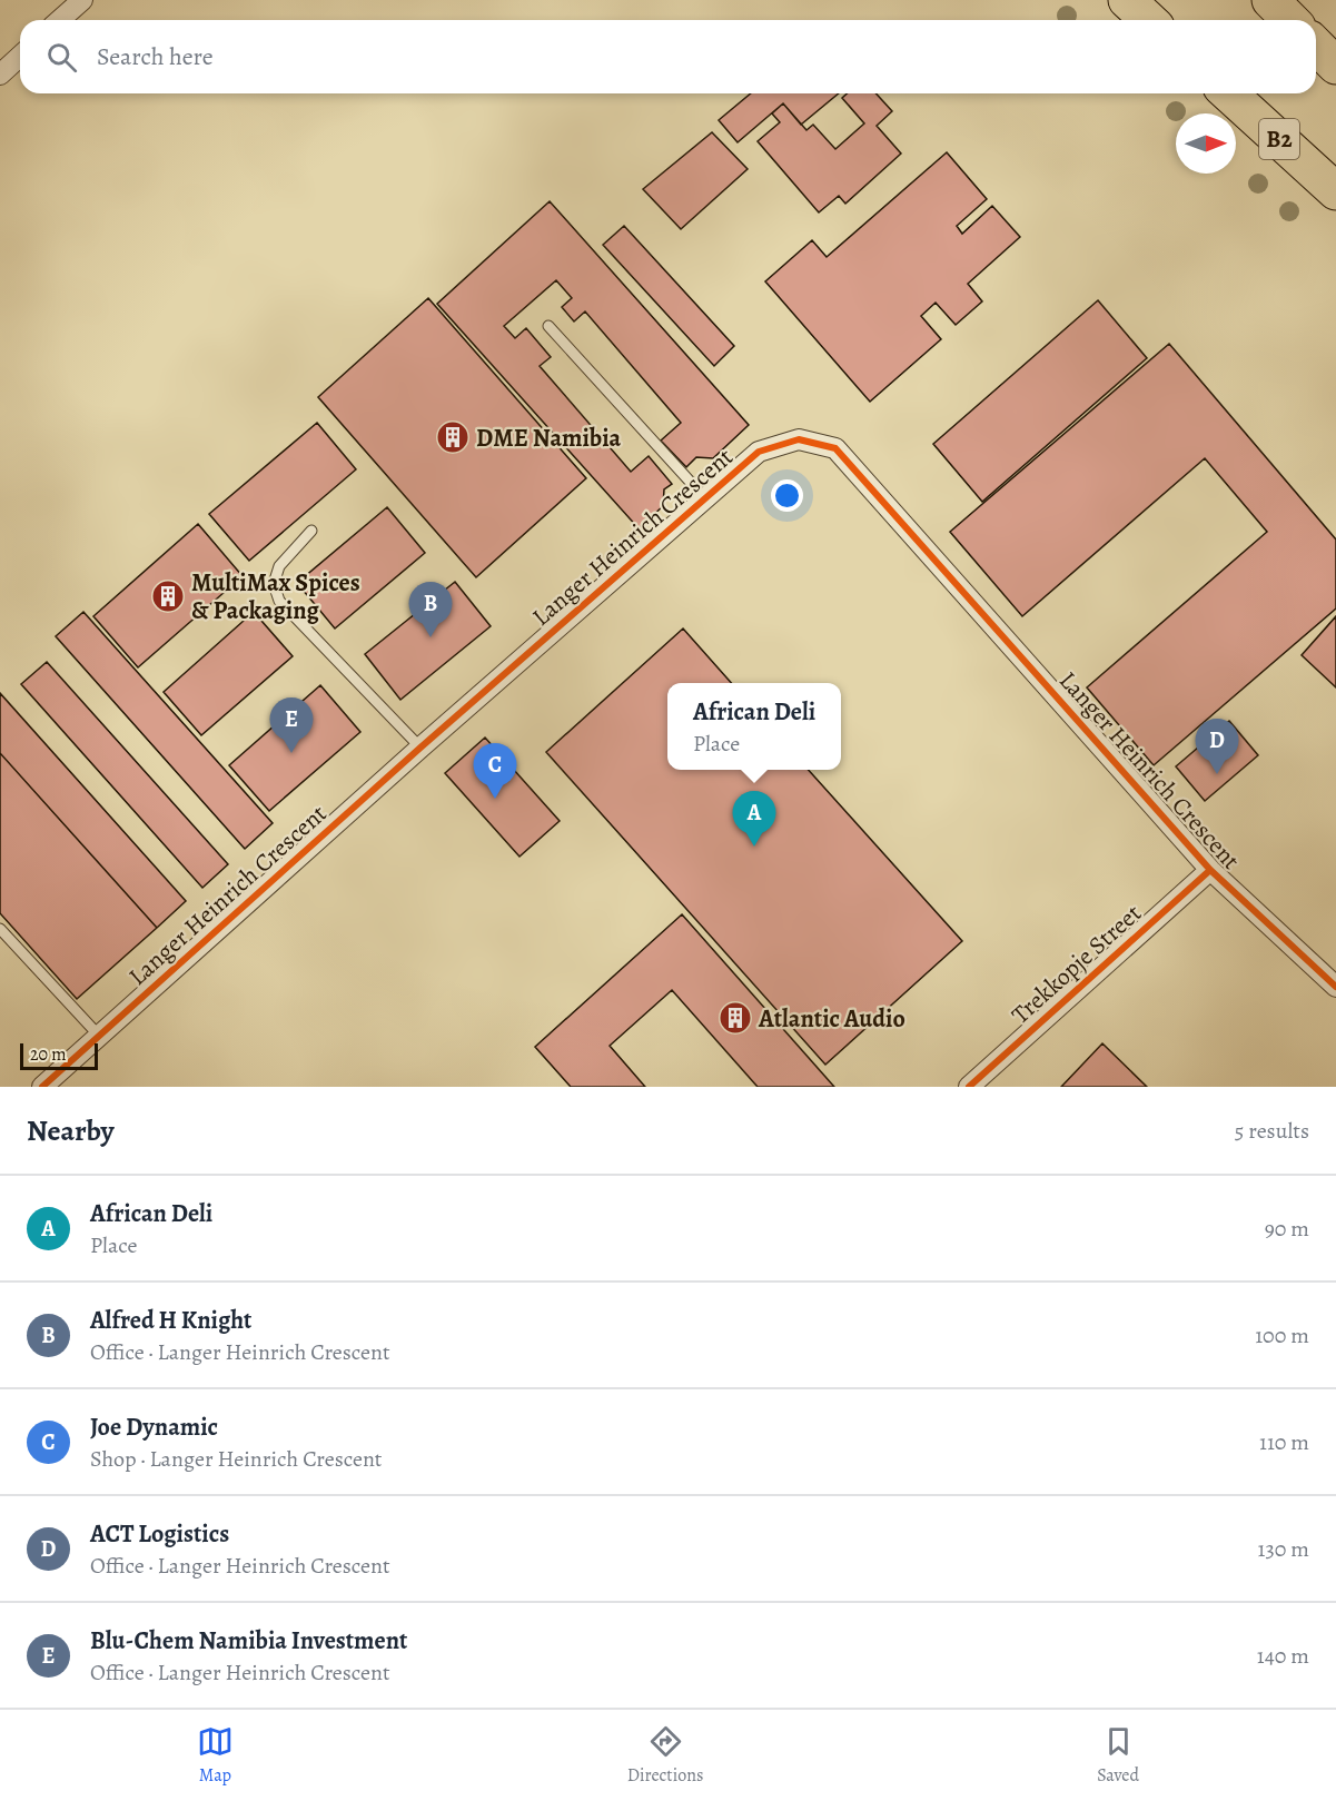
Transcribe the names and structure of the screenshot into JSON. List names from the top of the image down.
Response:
{
  "streets": {
    "highway": ["B2"],
    "street": ["Langer Heinrich Crescent", "Trekkopje Street"]
  },
  "crossings": [
    ["Langer Heinrich Crescent", "Trekkopje Street"]
  ],
  "places": {
    "building": ["DME Namibia", "MultiMax Spices & Packaging", "Atlantic Audio"]
  },
  "scale_bar": "20 m",
  "north": "right",
  "page": {
    "search": "Search here",
    "pins": [
      "B",
      "E",
      "D",
      "C",
      "A"
    ],
    "popup": ["African Deli", "Place"],
    "scale": "20 m",
    "heading": ["Nearby", "5 results"],
    "list": [
      {
        "mark": "A",
        "name": "African Deli",
        "note": "Place",
        "value": "90 m"
      },
      {
        "mark": "B",
        "name": "Alfred H Knight",
        "note": "Office · Langer Heinrich Crescent",
        "value": "100 m"
      },
      {
        "mark": "C",
        "name": "Joe Dynamic",
        "note": "Shop · Langer Heinrich Crescent",
        "value": "110 m"
      },
      {
        "mark": "D",
        "name": "ACT Logistics",
        "note": "Office · Langer Heinrich Crescent",
        "value": "130 m"
      },
      {
        "mark": "E",
        "name": "Blu-Chem Namibia Investment",
        "note": "Office · Langer Heinrich Crescent",
        "value": "140 m"
      }
    ],
    "nav": ["Map", "Directions", "Saved"]
  }
}
